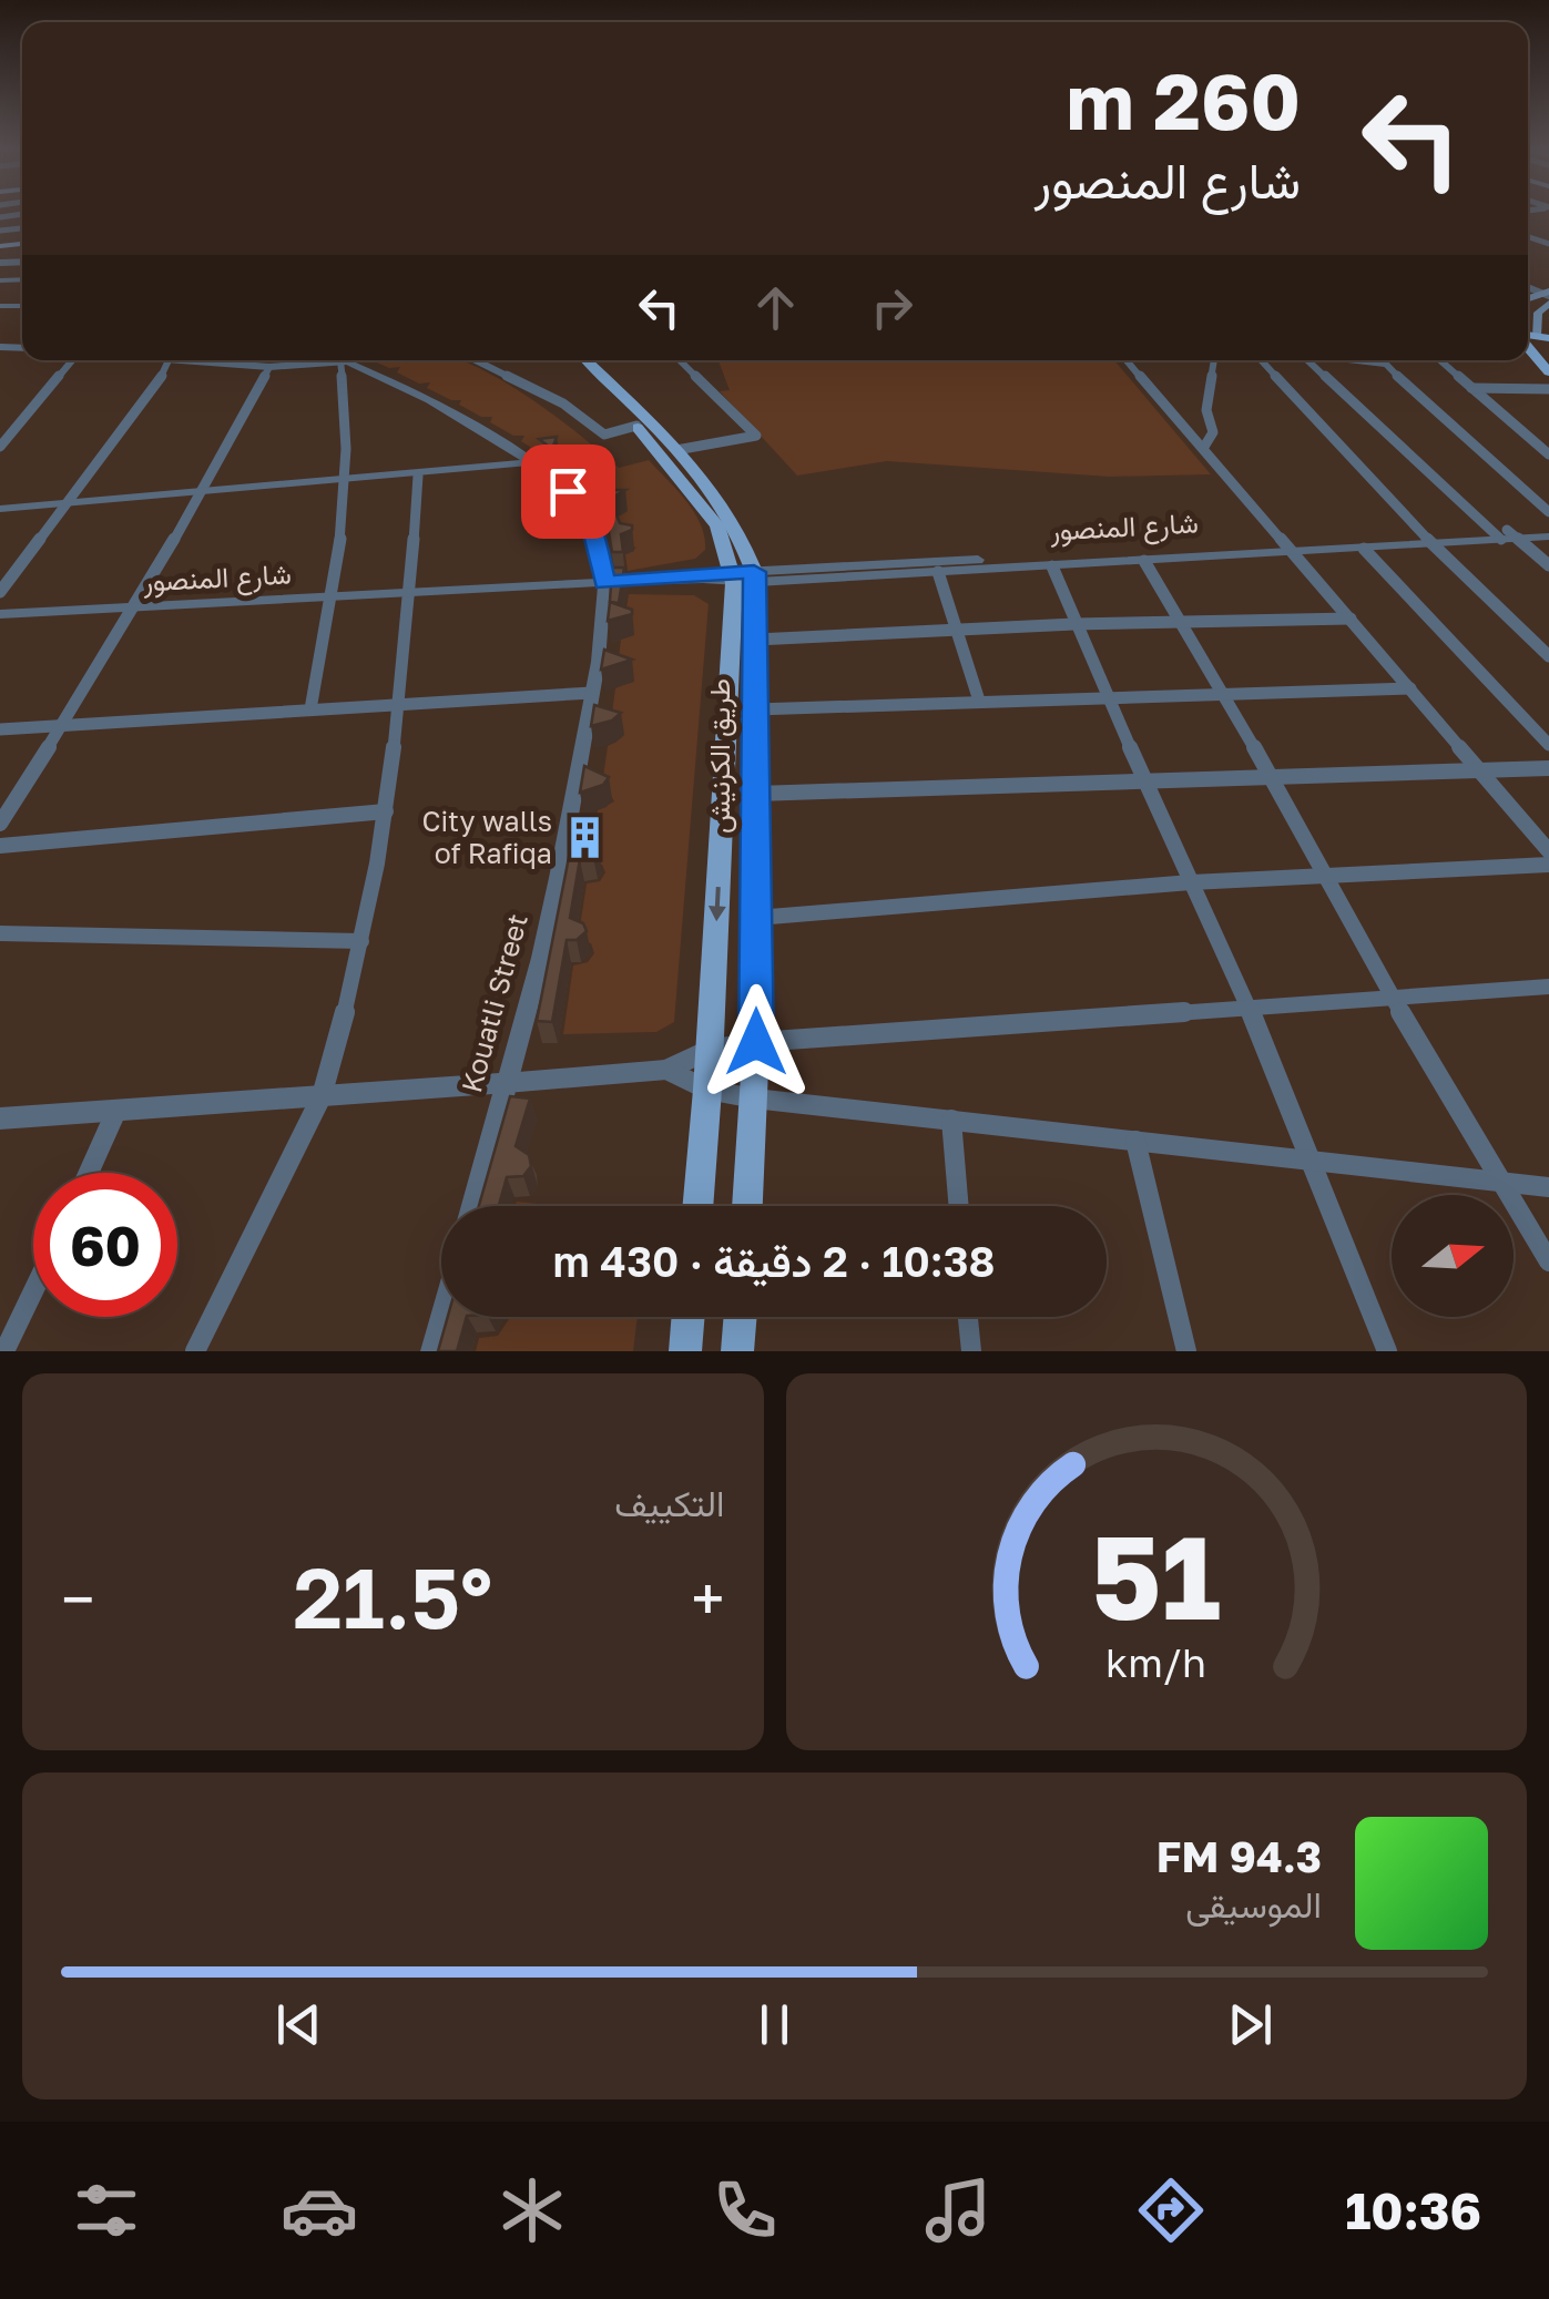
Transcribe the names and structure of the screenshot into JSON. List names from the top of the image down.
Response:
{
  "streets": {
    "main road": ["طريق الكرنيش"],
    "street": ["شارع المنصور", "Kouatli Street"]
  },
  "crossings": [
    ["شارع المنصور", "طريق الكرنيش"],
    ["شارع المنصور", "Kouatli Street"]
  ],
  "places": {
    "building": ["City walls of Rafiqa"]
  },
  "north": "right",
  "page": {
    "turn": ["260 m", "شارع المنصور"],
    "limit": "60",
    "trip": "10:38 · 2 دقيقة · 430 m",
    "tile": "التكييف",
    "heat": ["−", "21.5°", "+"],
    "song": ["94.3 FM", "الموسيقى"],
    "tabs": "10:36",
    "gauge": ["51", "km/h"]
  }
}
